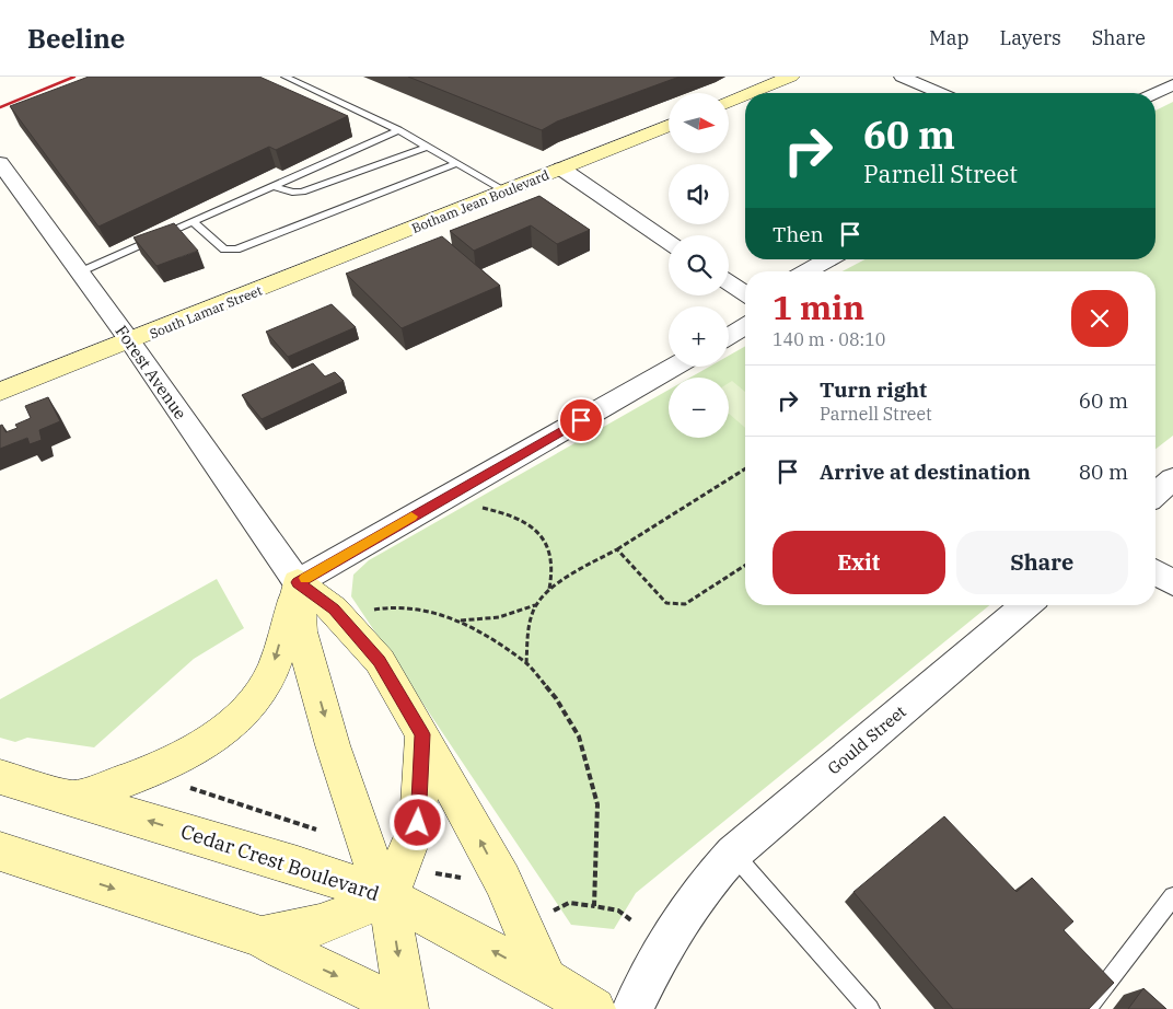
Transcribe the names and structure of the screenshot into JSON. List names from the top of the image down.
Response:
{
  "streets": {
    "main road": ["Botham Jean Boulevard", "South Lamar Street", "Cedar Crest Boulevard"],
    "street": ["Forest Avenue", "Gould Street"]
  },
  "crossings": [
    ["Botham Jean Boulevard", "South Lamar Street"],
    ["South Lamar Street", "Forest Avenue"]
  ],
  "north": "right",
  "page": {
    "header": "Beeline",
    "nav": ["Map", "Layers", "Share"],
    "map_buttons": ["+", "−"],
    "turn": ["60 m", "Parnell Street"],
    "then": "Then",
    "heading": ["1 min", "140 m · 08:10"],
    "list": [
      {
        "name": "Turn right",
        "note": "Parnell Street",
        "value": "60 m"
      },
      {
        "name": "Arrive at destination",
        "value": "80 m"
      }
    ],
    "buttons": ["Exit", "Share"]
  }
}
